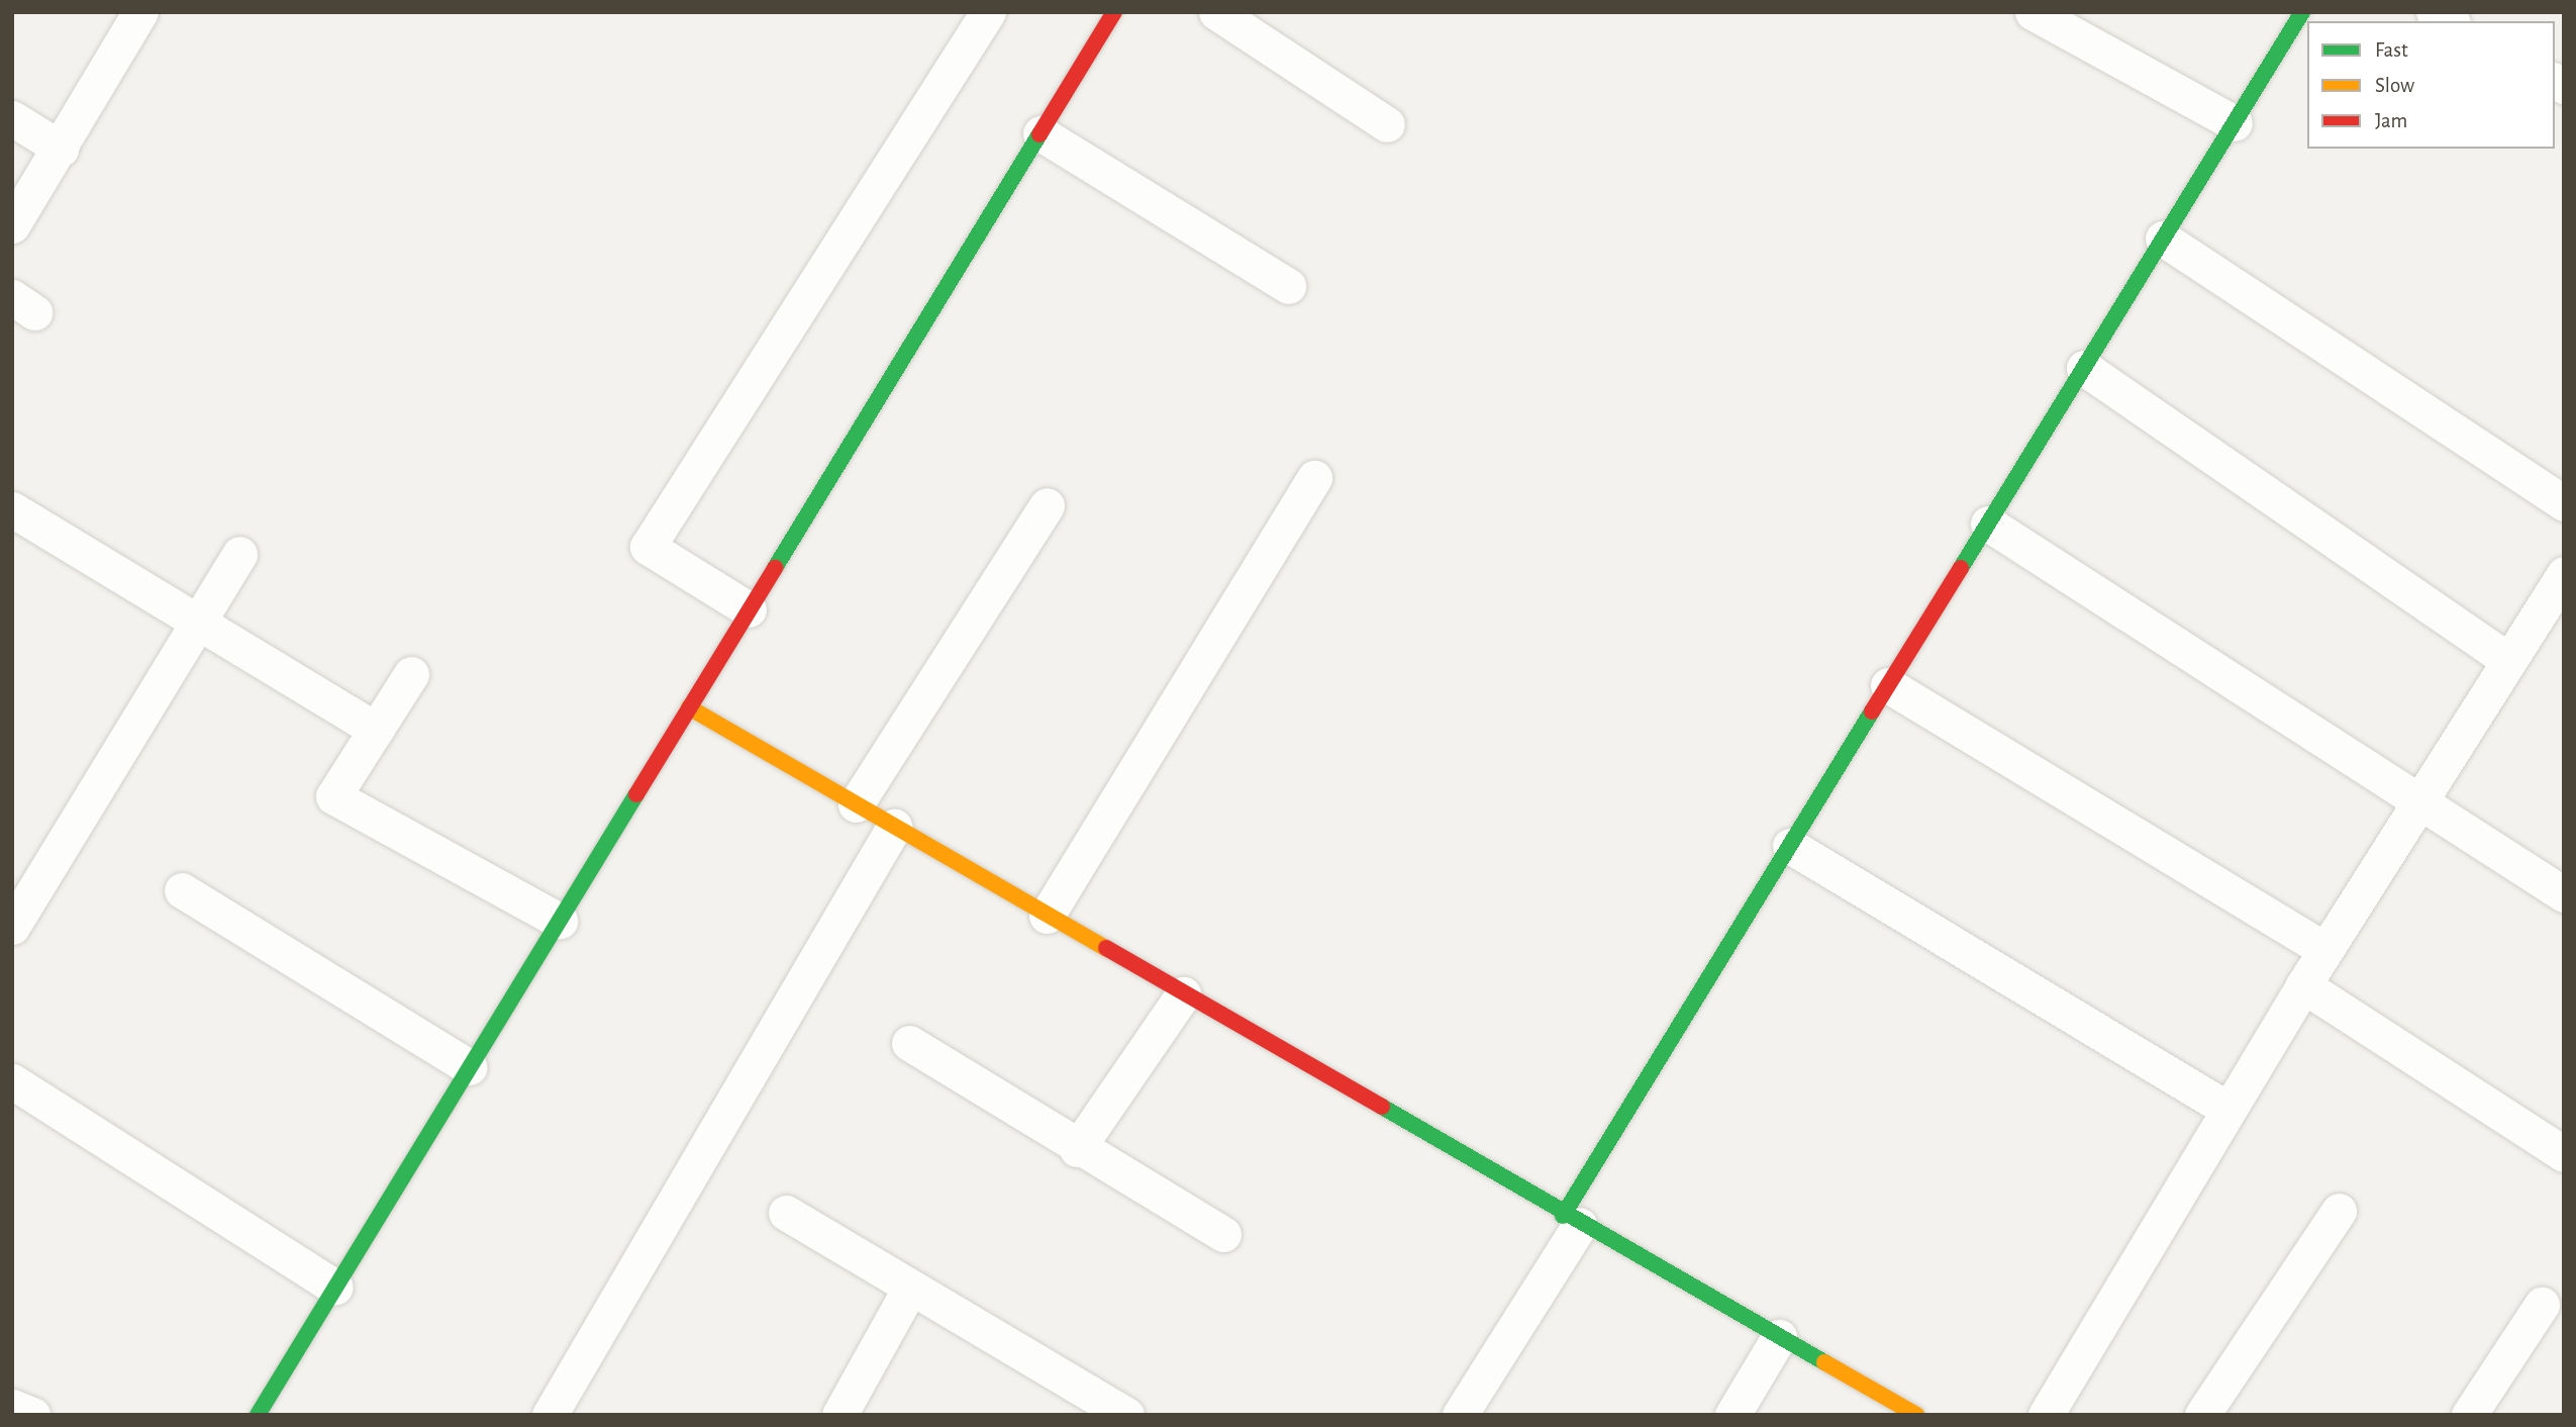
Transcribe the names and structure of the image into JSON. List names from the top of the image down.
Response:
{
  "legend": ["Fast", "Slow", "Jam"]
}
